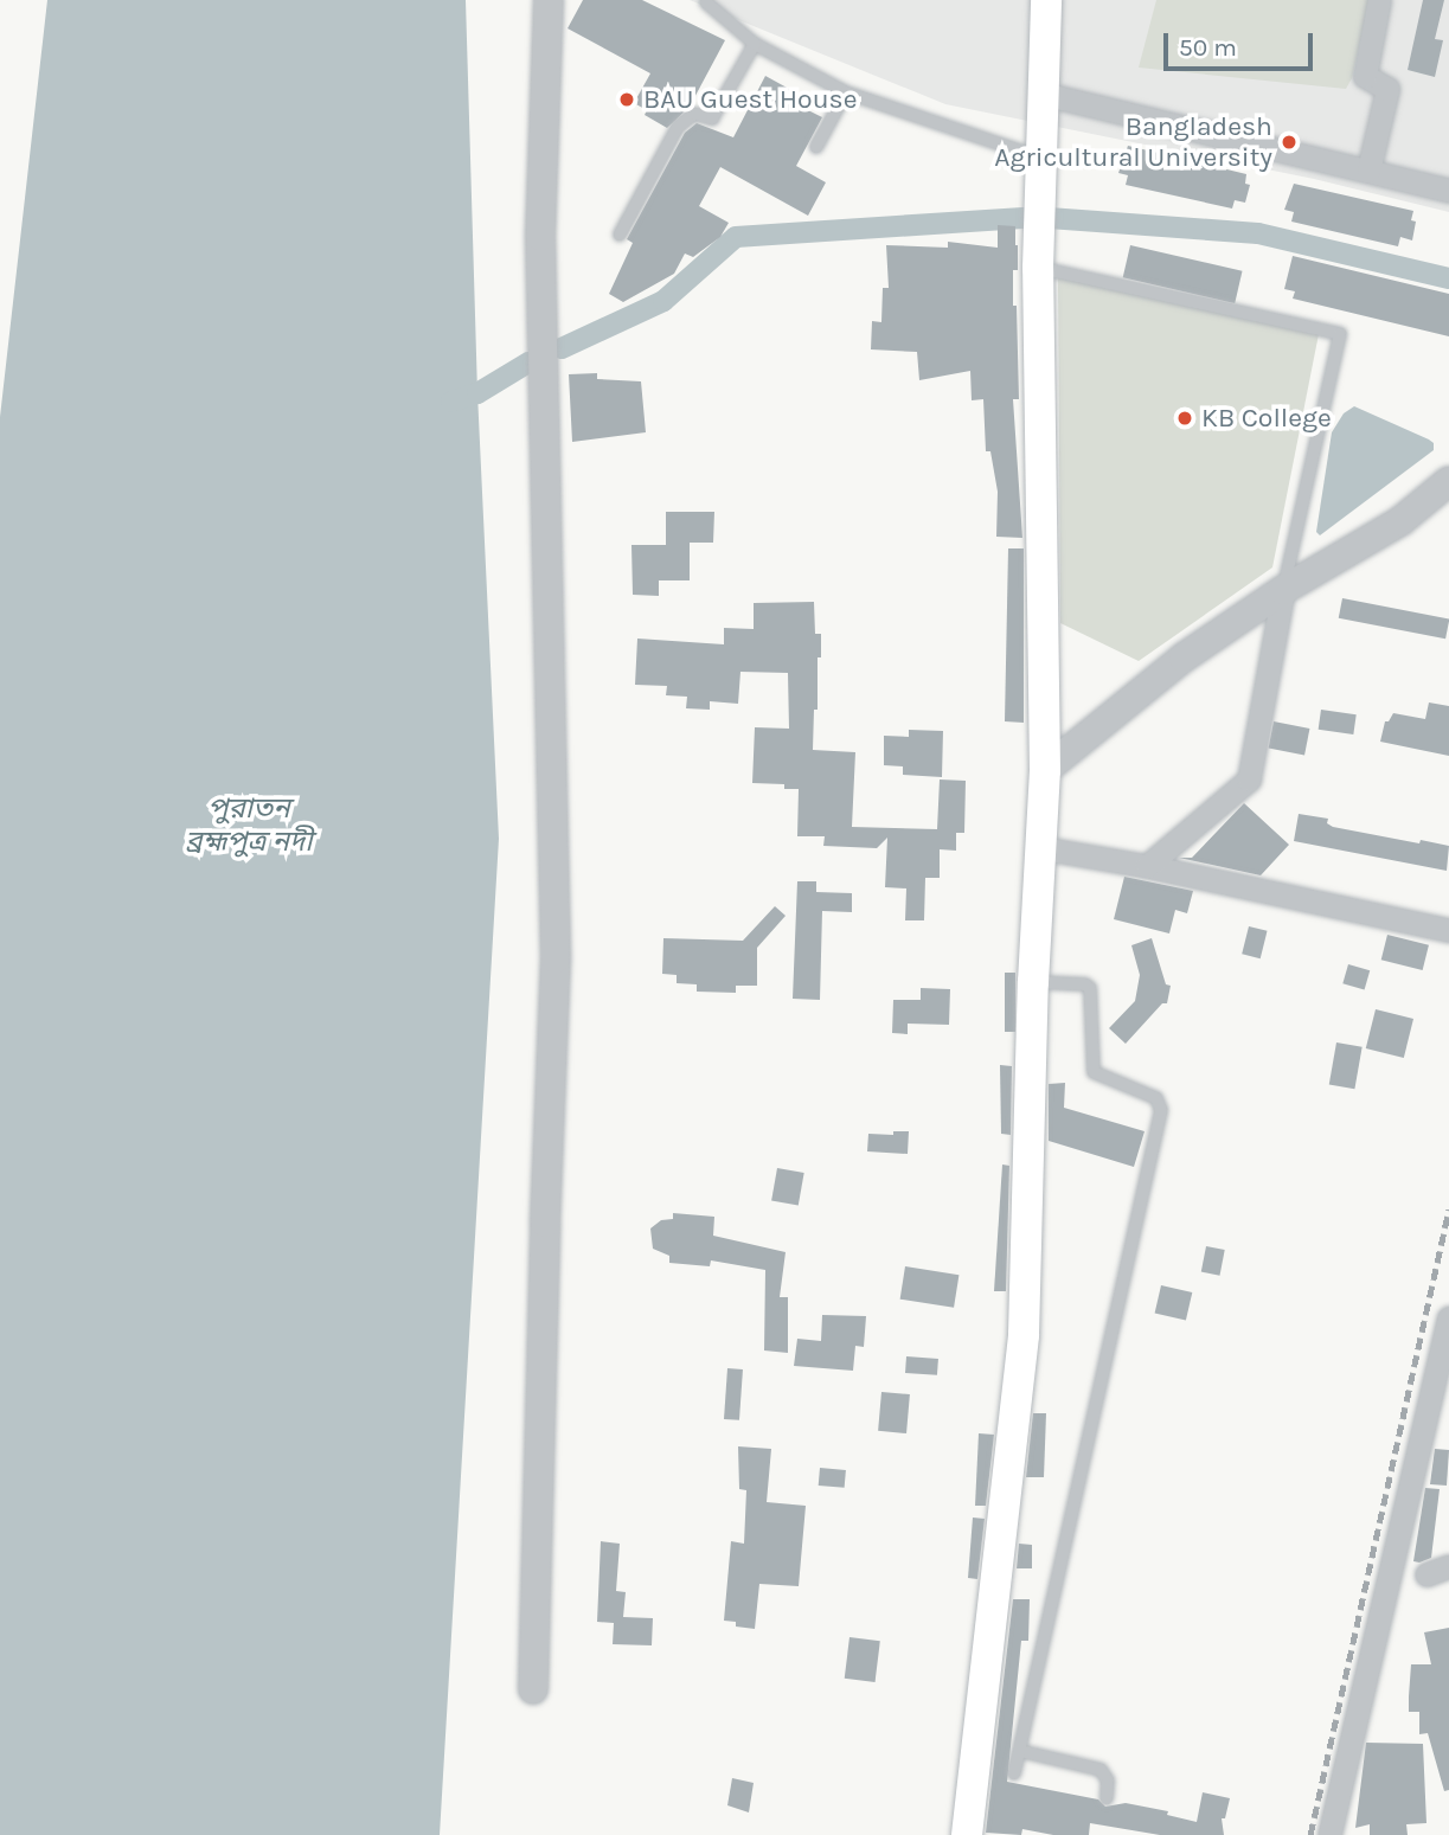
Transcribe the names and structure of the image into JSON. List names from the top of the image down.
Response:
{
  "water": ["পুরাতন ব্রহ্মপুত্র নদী"],
  "places": ["BAU Guest House", "Bangladesh Agricultural University", "KB College"],
  "scale_bar": "50 m"
}
